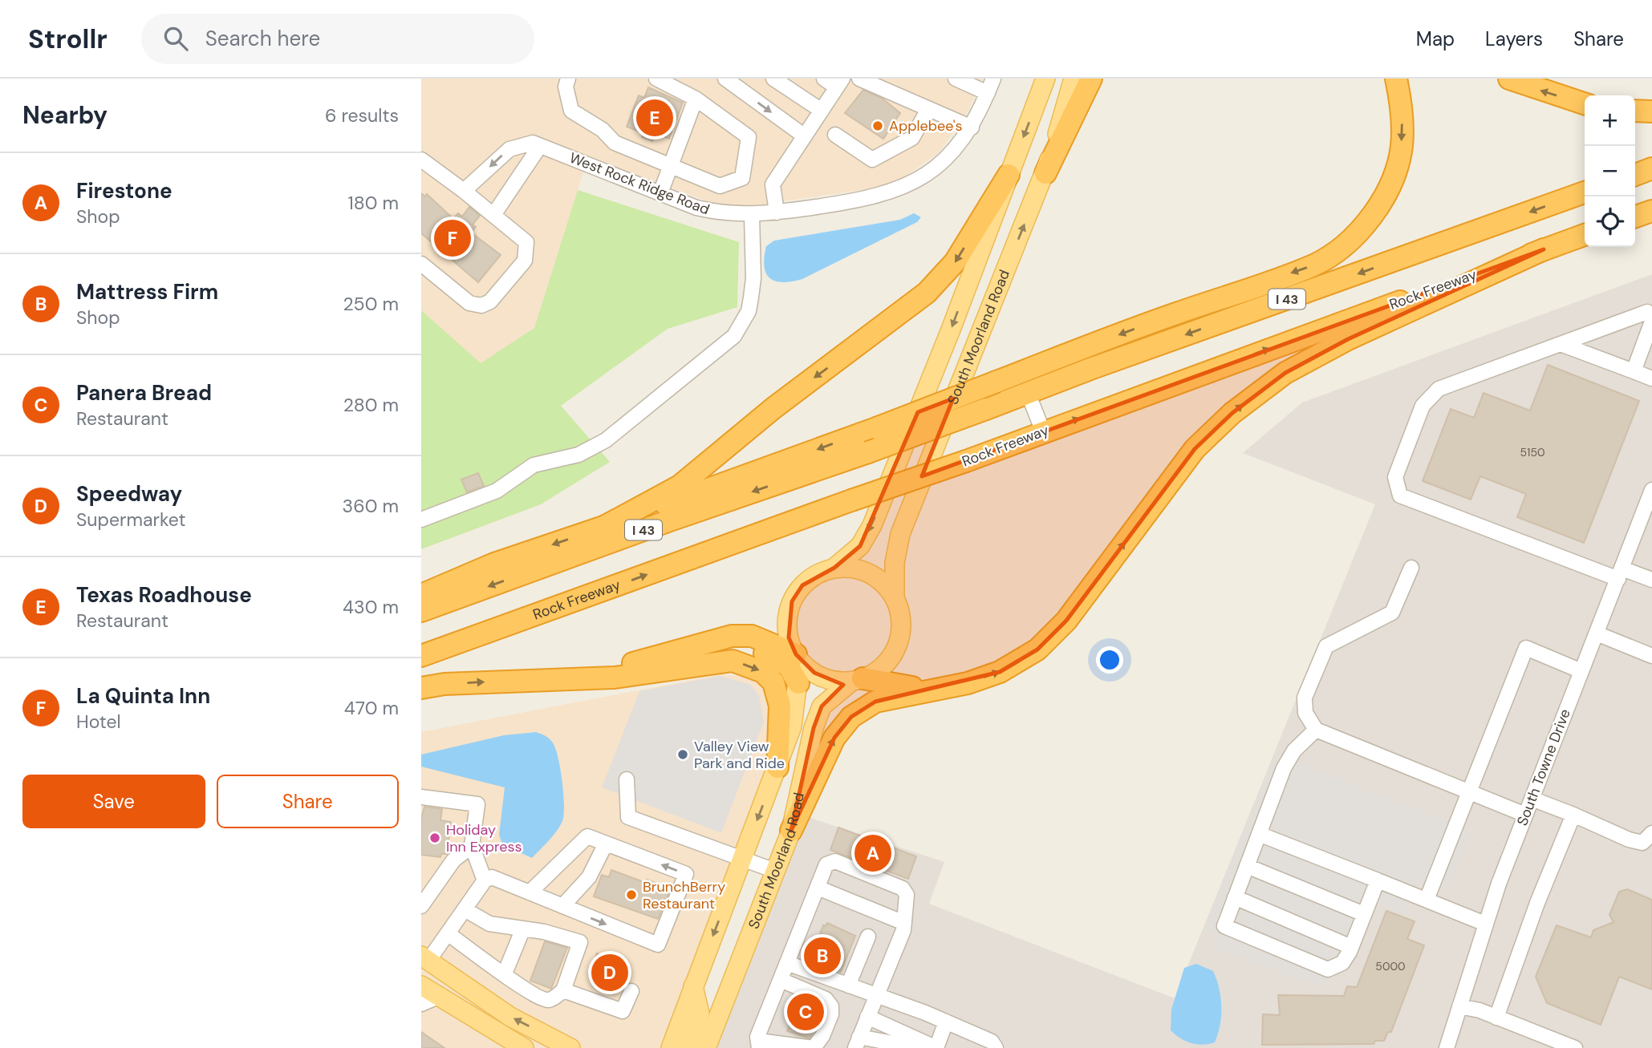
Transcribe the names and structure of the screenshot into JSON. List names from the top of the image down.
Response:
{
  "streets": {
    "highway": ["Rock Freeway", "I 43"],
    "main road": ["South Moorland Road"],
    "street": ["West Rock Ridge Road", "South Towne Drive"]
  },
  "places": [
    "Applebee's",
    "Valley View Park and Ride",
    "Holiday Inn Express",
    "BrunchBerry Restaurant"
  ],
  "house_numbers": ["5150", "5000"],
  "page": {
    "header": "Strollr",
    "search": "Search here",
    "nav": ["Map", "Layers", "Share"],
    "heading": ["Nearby", "6 results"],
    "map_buttons": ["+", "−"],
    "pins": [
      "E",
      "F",
      "A",
      "B",
      "D",
      "C"
    ],
    "list": [
      {
        "mark": "A",
        "name": "Firestone",
        "note": "Shop",
        "value": "180 m"
      },
      {
        "mark": "B",
        "name": "Mattress Firm",
        "note": "Shop",
        "value": "250 m"
      },
      {
        "mark": "C",
        "name": "Panera Bread",
        "note": "Restaurant",
        "value": "280 m"
      },
      {
        "mark": "D",
        "name": "Speedway",
        "note": "Supermarket",
        "value": "360 m"
      },
      {
        "mark": "E",
        "name": "Texas Roadhouse",
        "note": "Restaurant",
        "value": "430 m"
      },
      {
        "mark": "F",
        "name": "La Quinta Inn",
        "note": "Hotel",
        "value": "470 m"
      }
    ],
    "buttons": ["Save", "Share"]
  }
}
